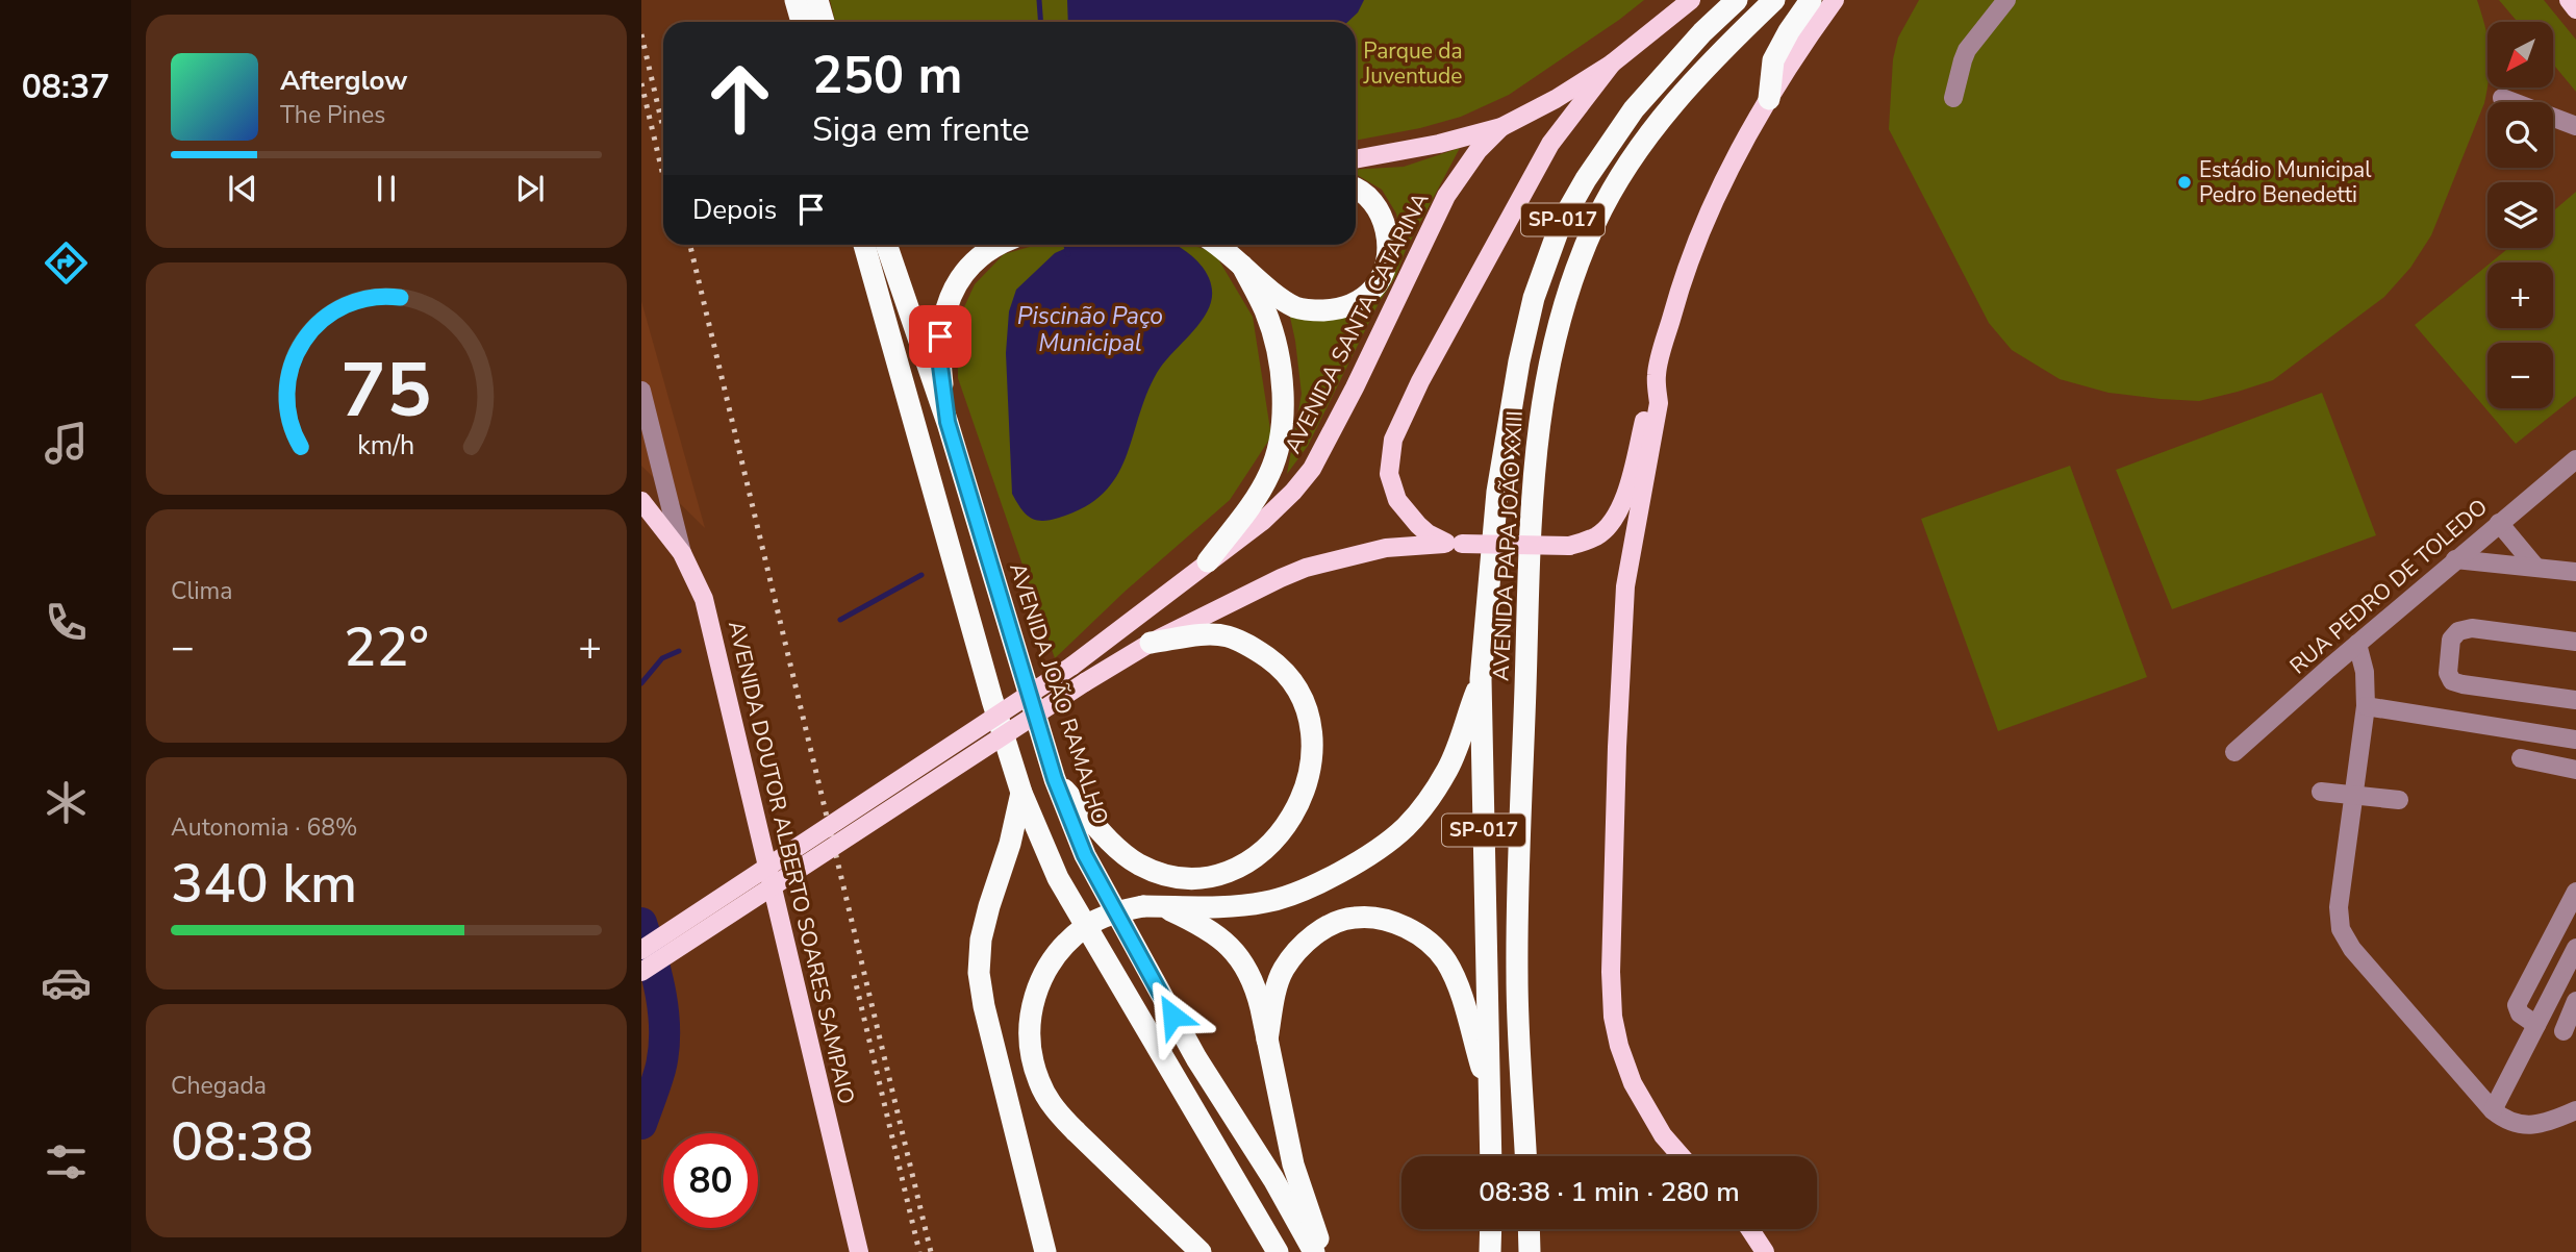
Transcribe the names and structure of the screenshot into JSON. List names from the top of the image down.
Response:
{
  "streets": {
    "highway": ["SP-017", "AVENIDA PAPA JOÃO XXIII", "AVENIDA JOÃO RAMALHO"],
    "main road": ["AVENIDA SANTA CATARINA", "AVENIDA DOUTOR ALBERTO SOARES SAMPAIO"],
    "street": ["RUA PEDRO DE TOLEDO"]
  },
  "water": ["Piscinão Paço Municipal"],
  "parks": ["Parque da Juventude"],
  "places": ["Estádio Municipal Pedro Benedetti"],
  "north": "bottom left",
  "page": {
    "tabs": "08:37",
    "map_buttons": ["+", "−"],
    "turn": ["250 m", "Siga em frente"],
    "song": ["Afterglow", "The Pines"],
    "then": "Depois",
    "tile": [
      "Clima",
      ["Autonomia · 68%", "340 km"],
      ["Chegada", "08:38"]
    ],
    "heat": ["−", "22°", "+"],
    "limit": "80",
    "trip": "08:38 · 1 min · 280 m",
    "gauge": ["75", "km/h"]
  }
}
